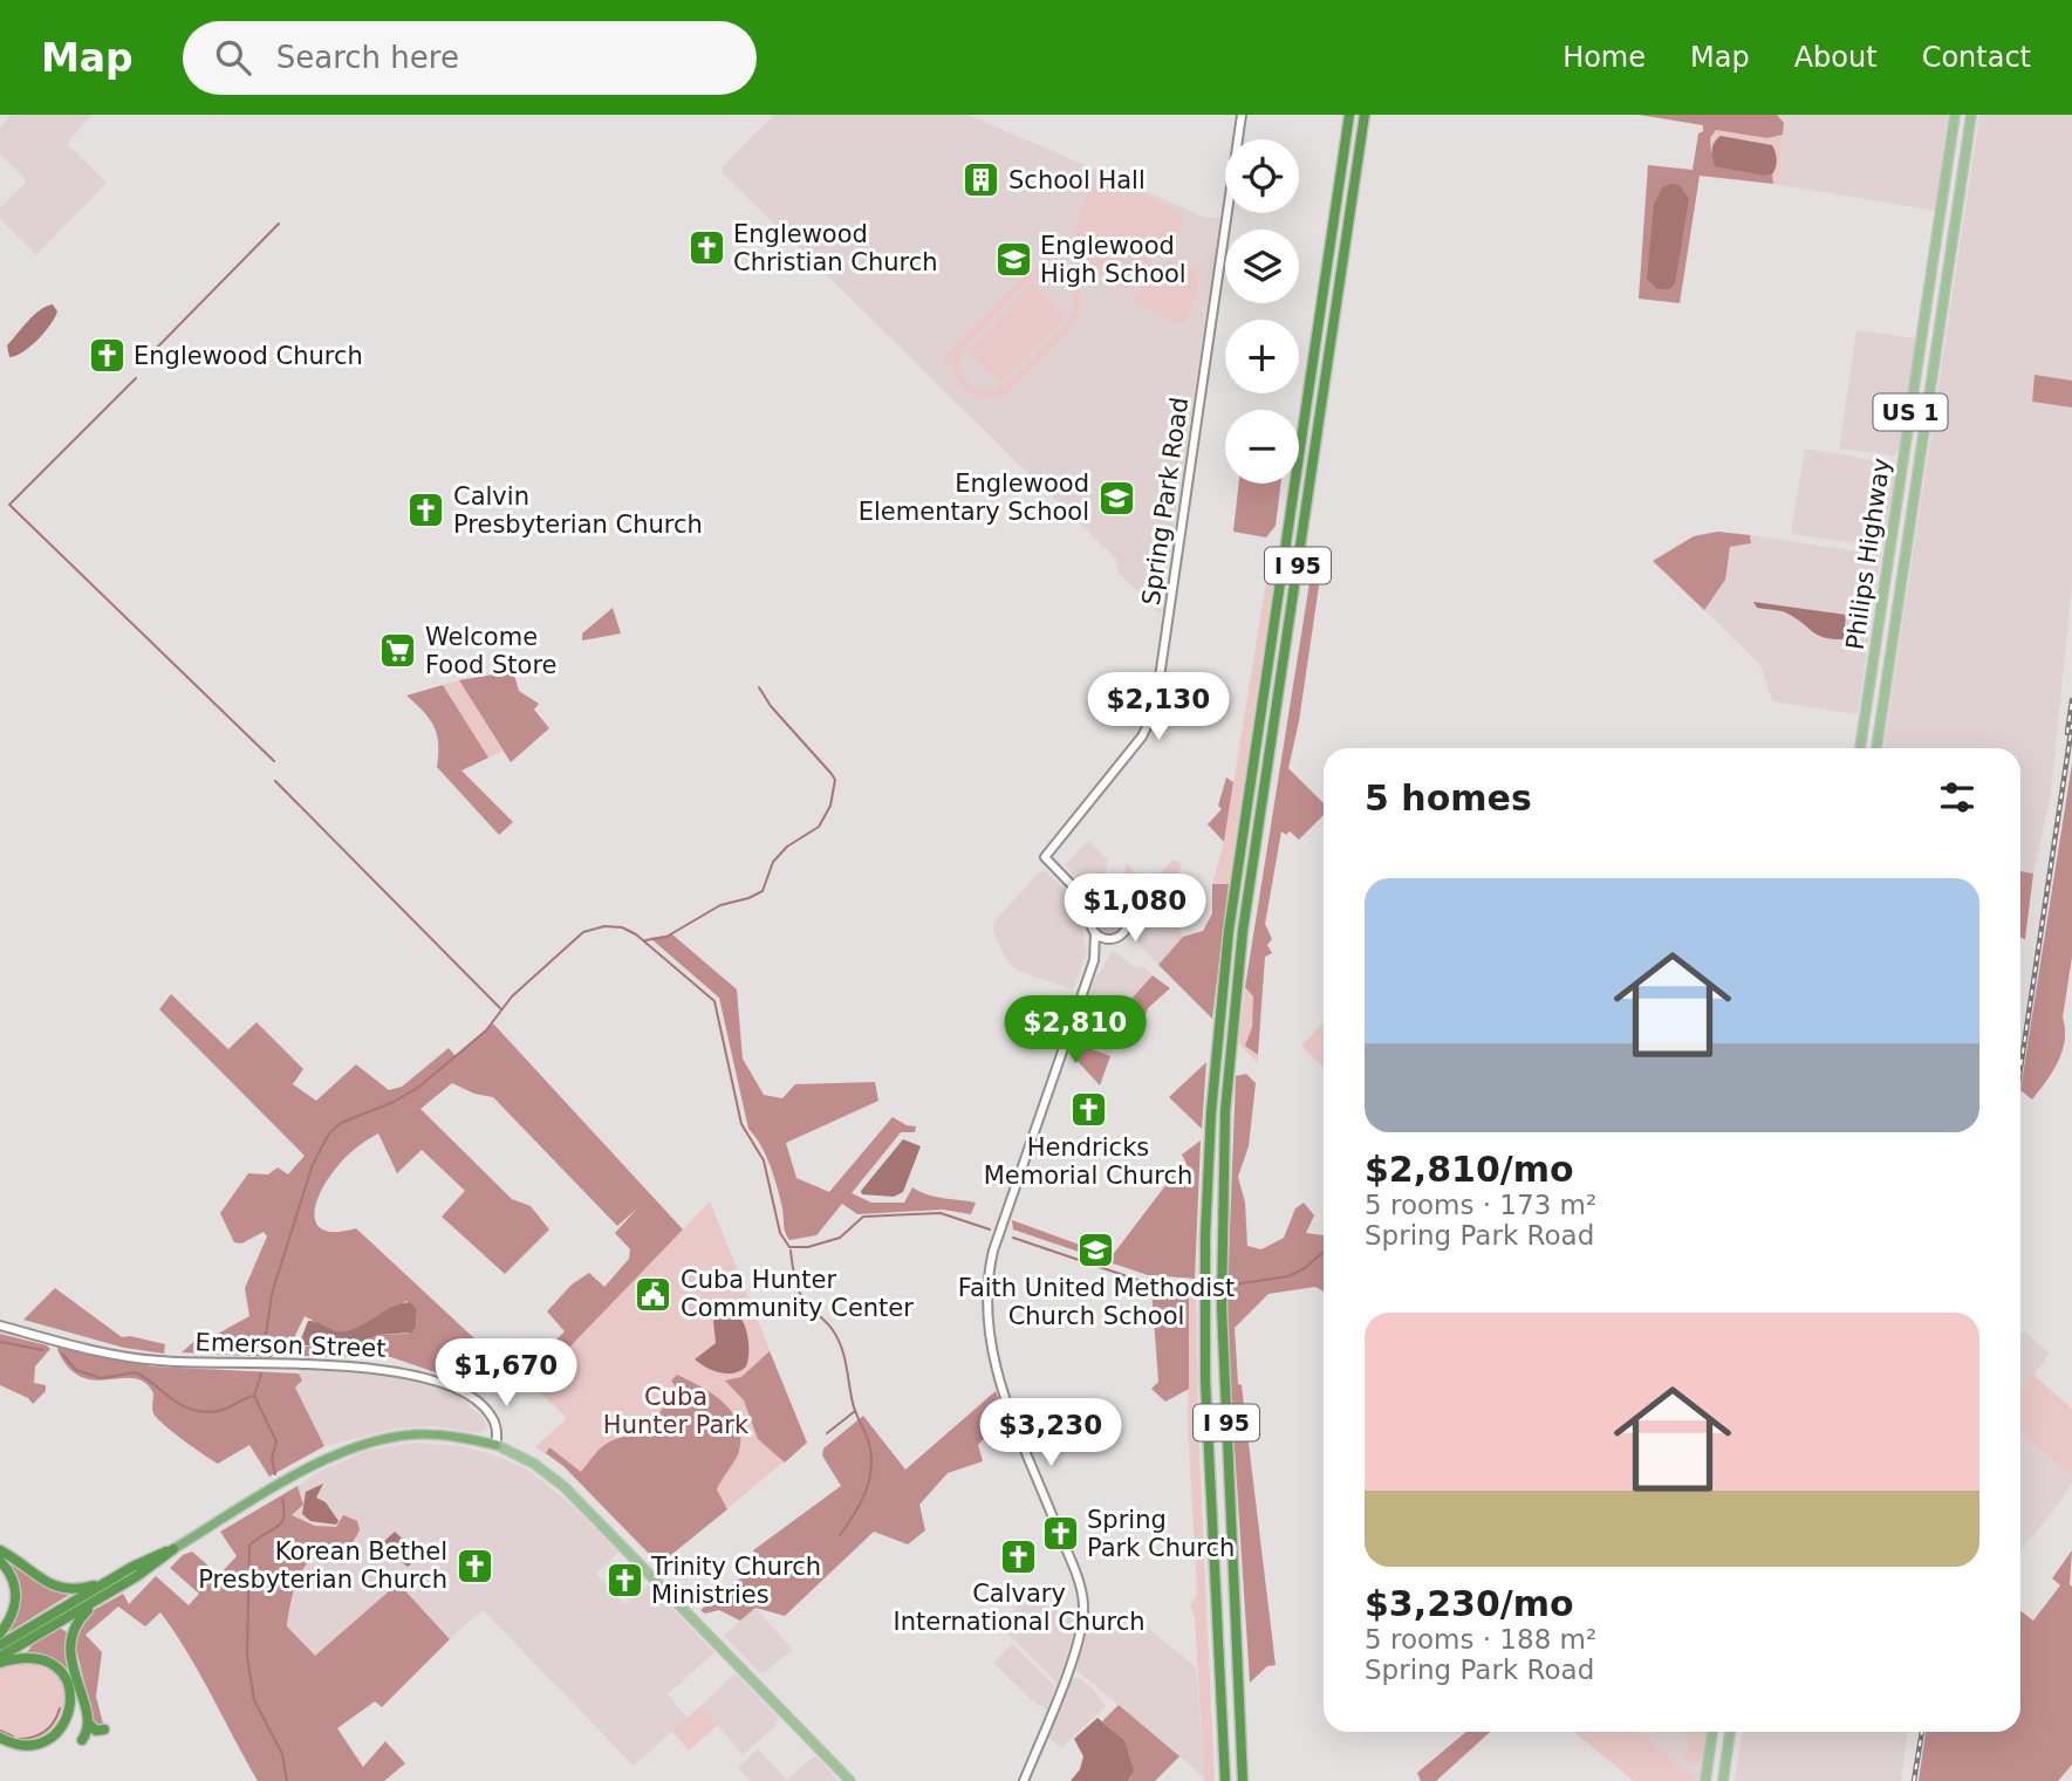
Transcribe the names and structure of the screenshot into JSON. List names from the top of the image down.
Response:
{
  "streets": {
    "highway": ["I 95"],
    "main road": [
      "US 1",
      "Spring Park Road",
      "Philips Highway",
      "Emerson Street"
    ]
  },
  "parks": ["Cuba Hunter Park"],
  "places": {
    "building": ["School Hall"],
    "church": [
      "Englewood Christian Church",
      "Englewood Church",
      "Calvin Presbyterian Church",
      "Hendricks Memorial Church",
      "Spring Park Church",
      "Calvary International Church",
      "Korean Bethel Presbyterian Church",
      "Trinity Church Ministries"
    ],
    "school or university": ["Englewood High School", "Englewood Elementary School", "Faith United Methodist Church School"],
    "supermarket": ["Welcome Food Store"],
    "public building": ["Cuba Hunter Community Center"]
  },
  "page": {
    "header": "Map",
    "search": "Search here",
    "nav": [
      "Home",
      "Map",
      "About",
      "Contact"
    ],
    "map_buttons": ["+", "−"],
    "price": [
      "$2,130",
      "$1,080",
      "$2,810",
      "$1,670",
      "$3,230"
    ],
    "heading": "5 homes",
    "list": [
      {
        "name": "$2,810/mo",
        "note": "5 rooms · 173 m² · Spring Park Road"
      },
      {
        "name": "$3,230/mo",
        "note": "5 rooms · 188 m² · Spring Park Road"
      }
    ]
  }
}
